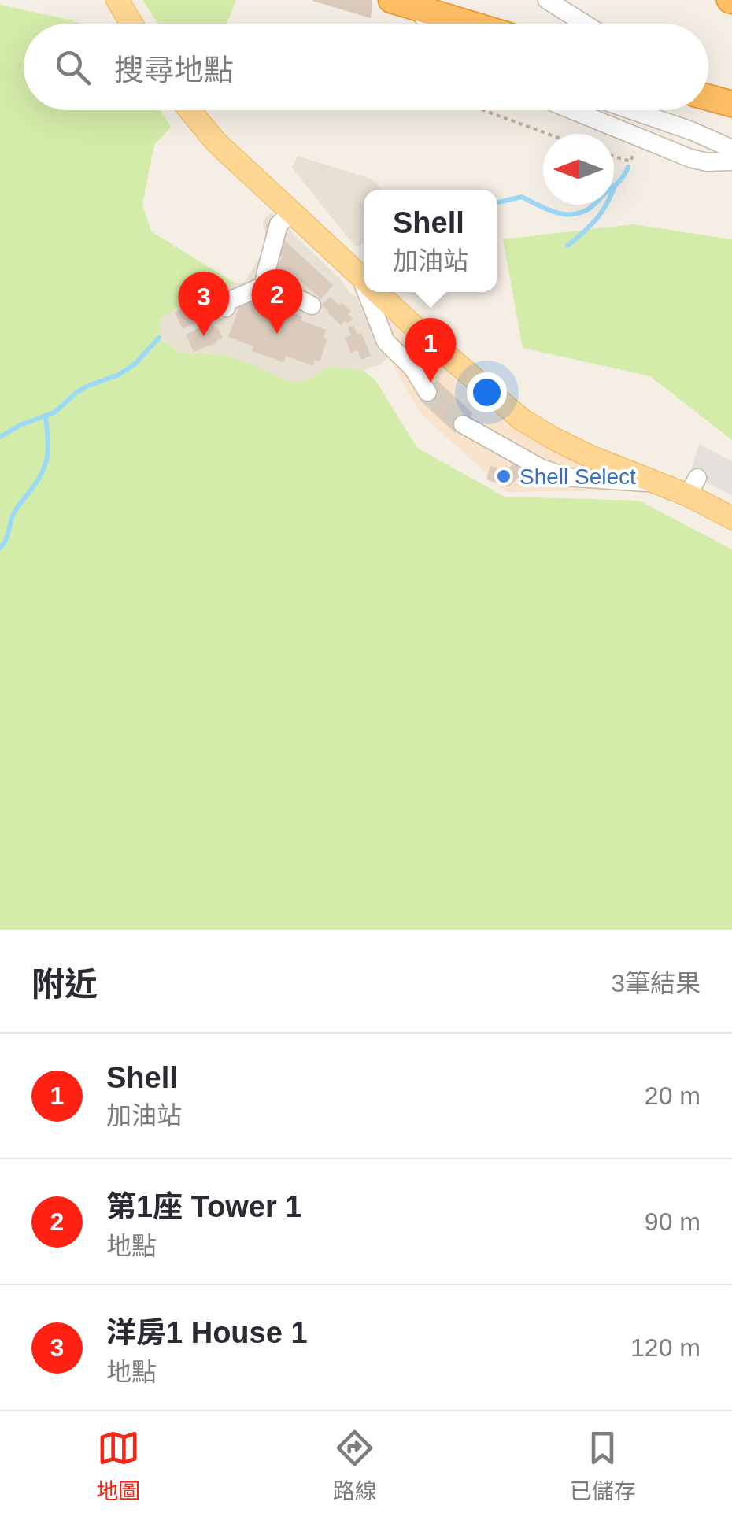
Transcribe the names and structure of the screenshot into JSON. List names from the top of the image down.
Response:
{
  "places": ["Shell Select"],
  "north": "left",
  "page": {
    "search": "搜尋地點",
    "popup": ["Shell", "加油站"],
    "pins": ["2", "3", "1"],
    "heading": ["附近", "3筆結果"],
    "list": [
      {
        "mark": "1",
        "name": "Shell",
        "note": "加油站",
        "value": "20 m"
      },
      {
        "mark": "2",
        "name": "第1座 Tower 1",
        "note": "地點",
        "value": "90 m"
      },
      {
        "mark": "3",
        "name": "洋房1 House 1",
        "note": "地點",
        "value": "120 m"
      }
    ],
    "nav": ["地圖", "路線", "已儲存"]
  }
}
